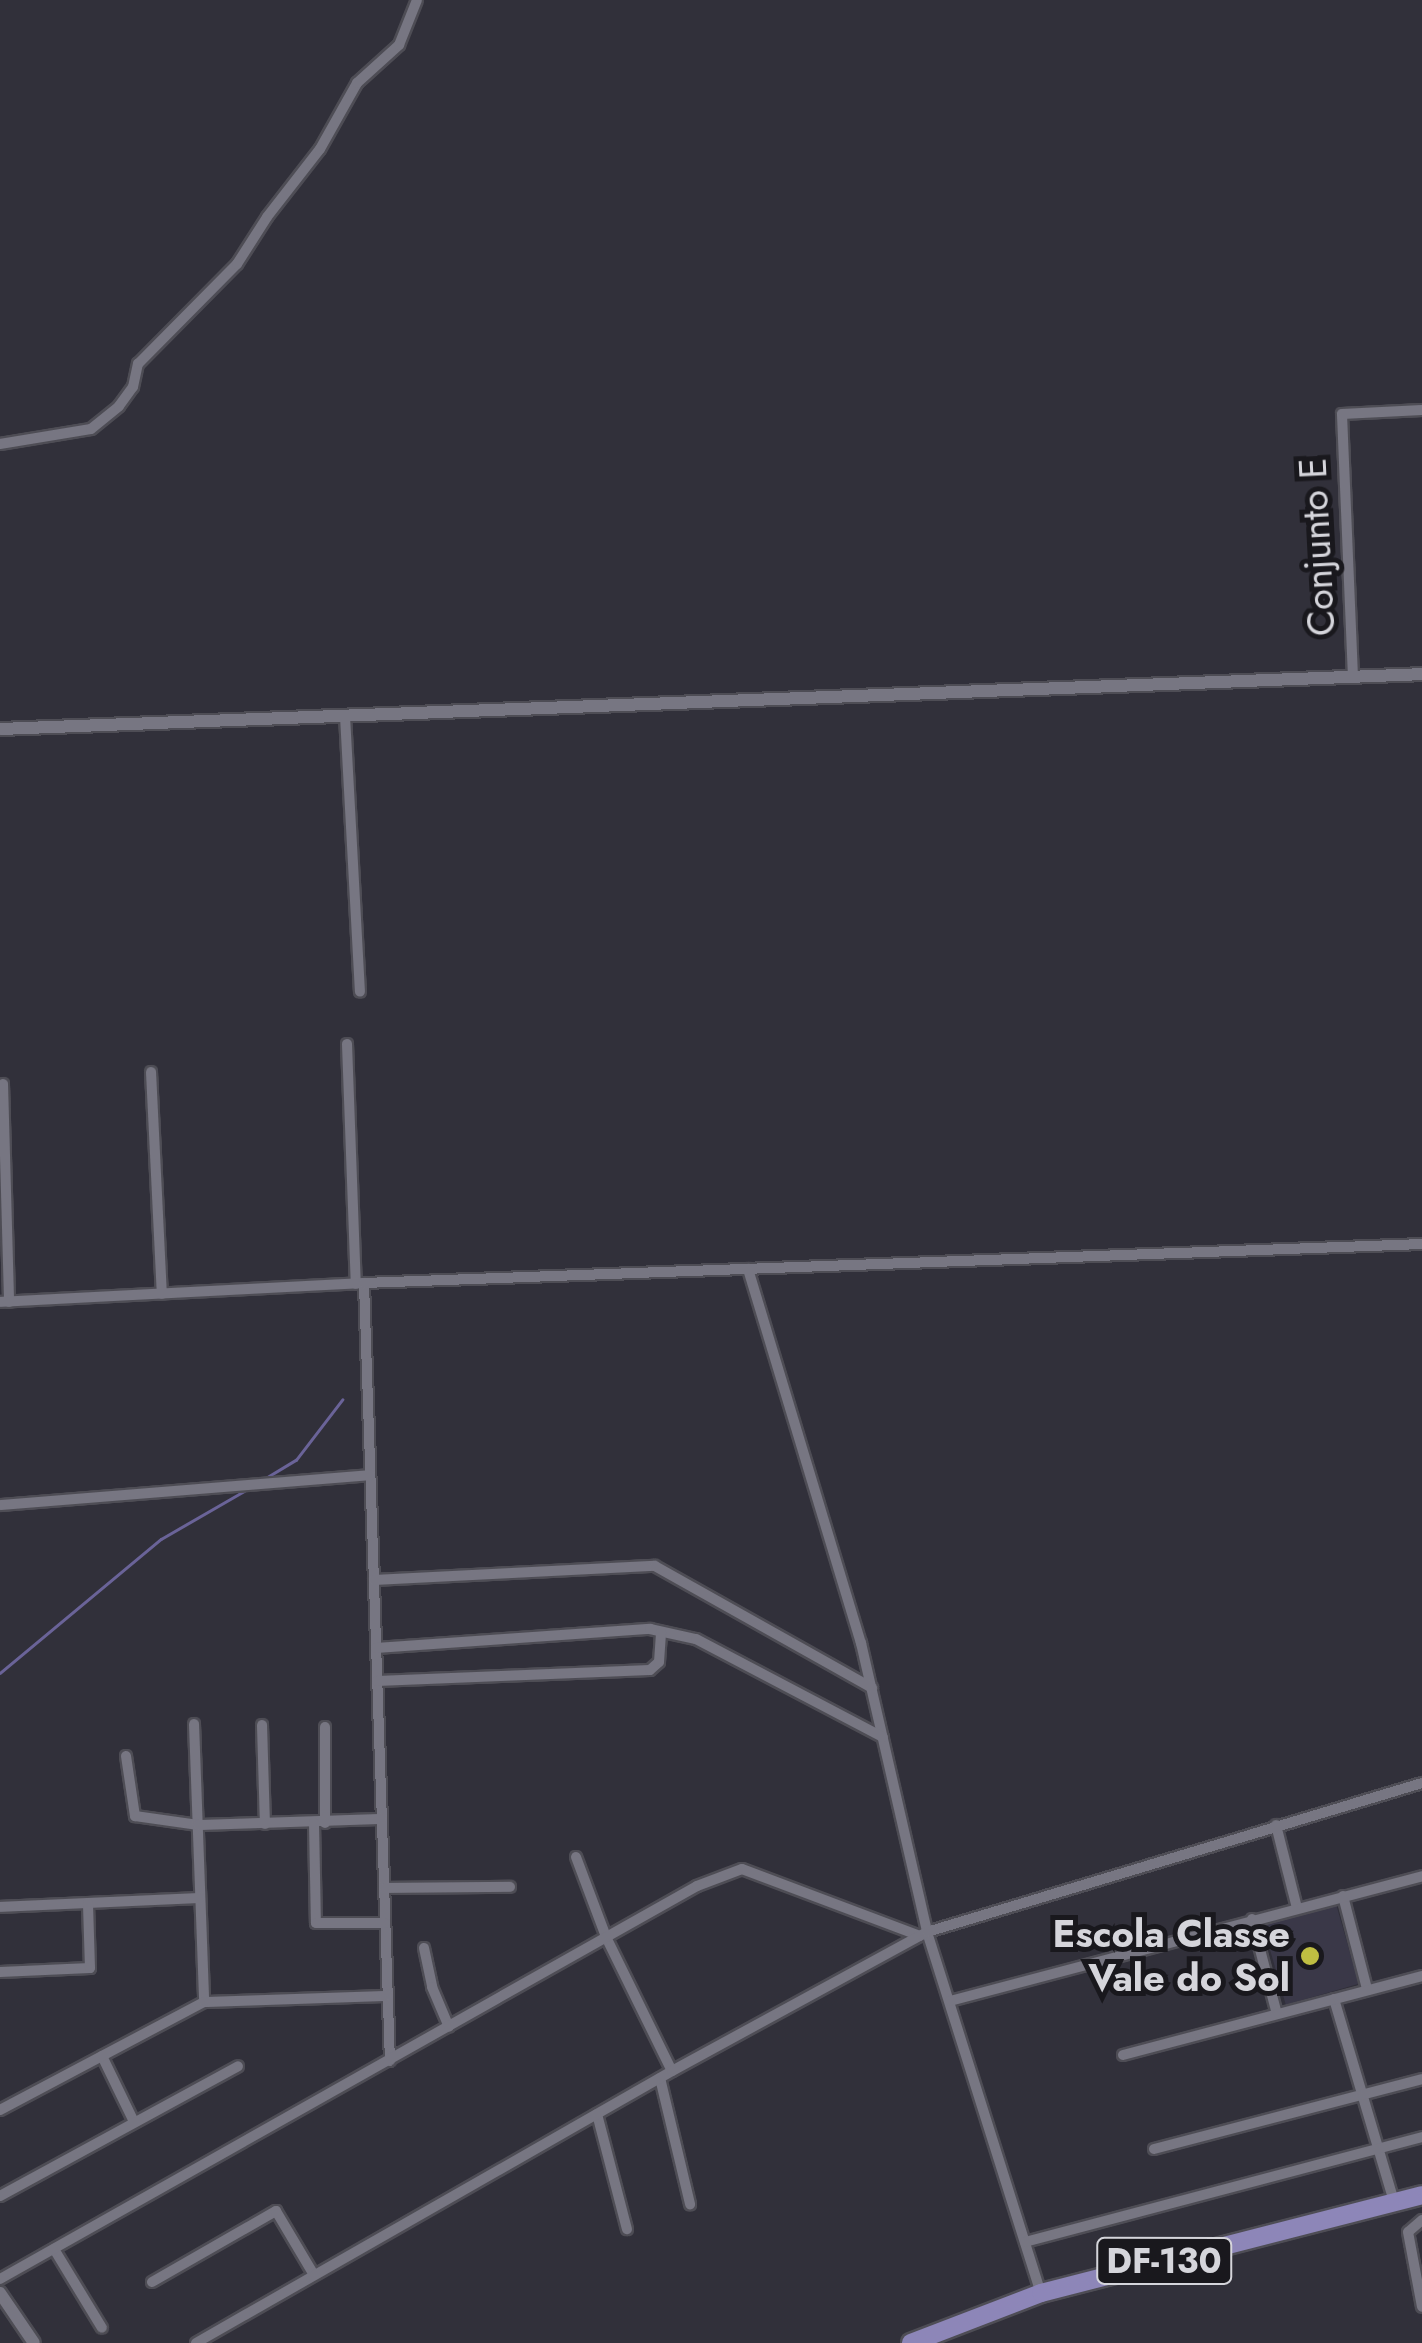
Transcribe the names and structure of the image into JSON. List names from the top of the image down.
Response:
{
  "streets": {
    "main road": ["DF-130"],
    "street": ["Conjunto E"]
  },
  "places": ["Escola Classe Vale do Sol"]
}
